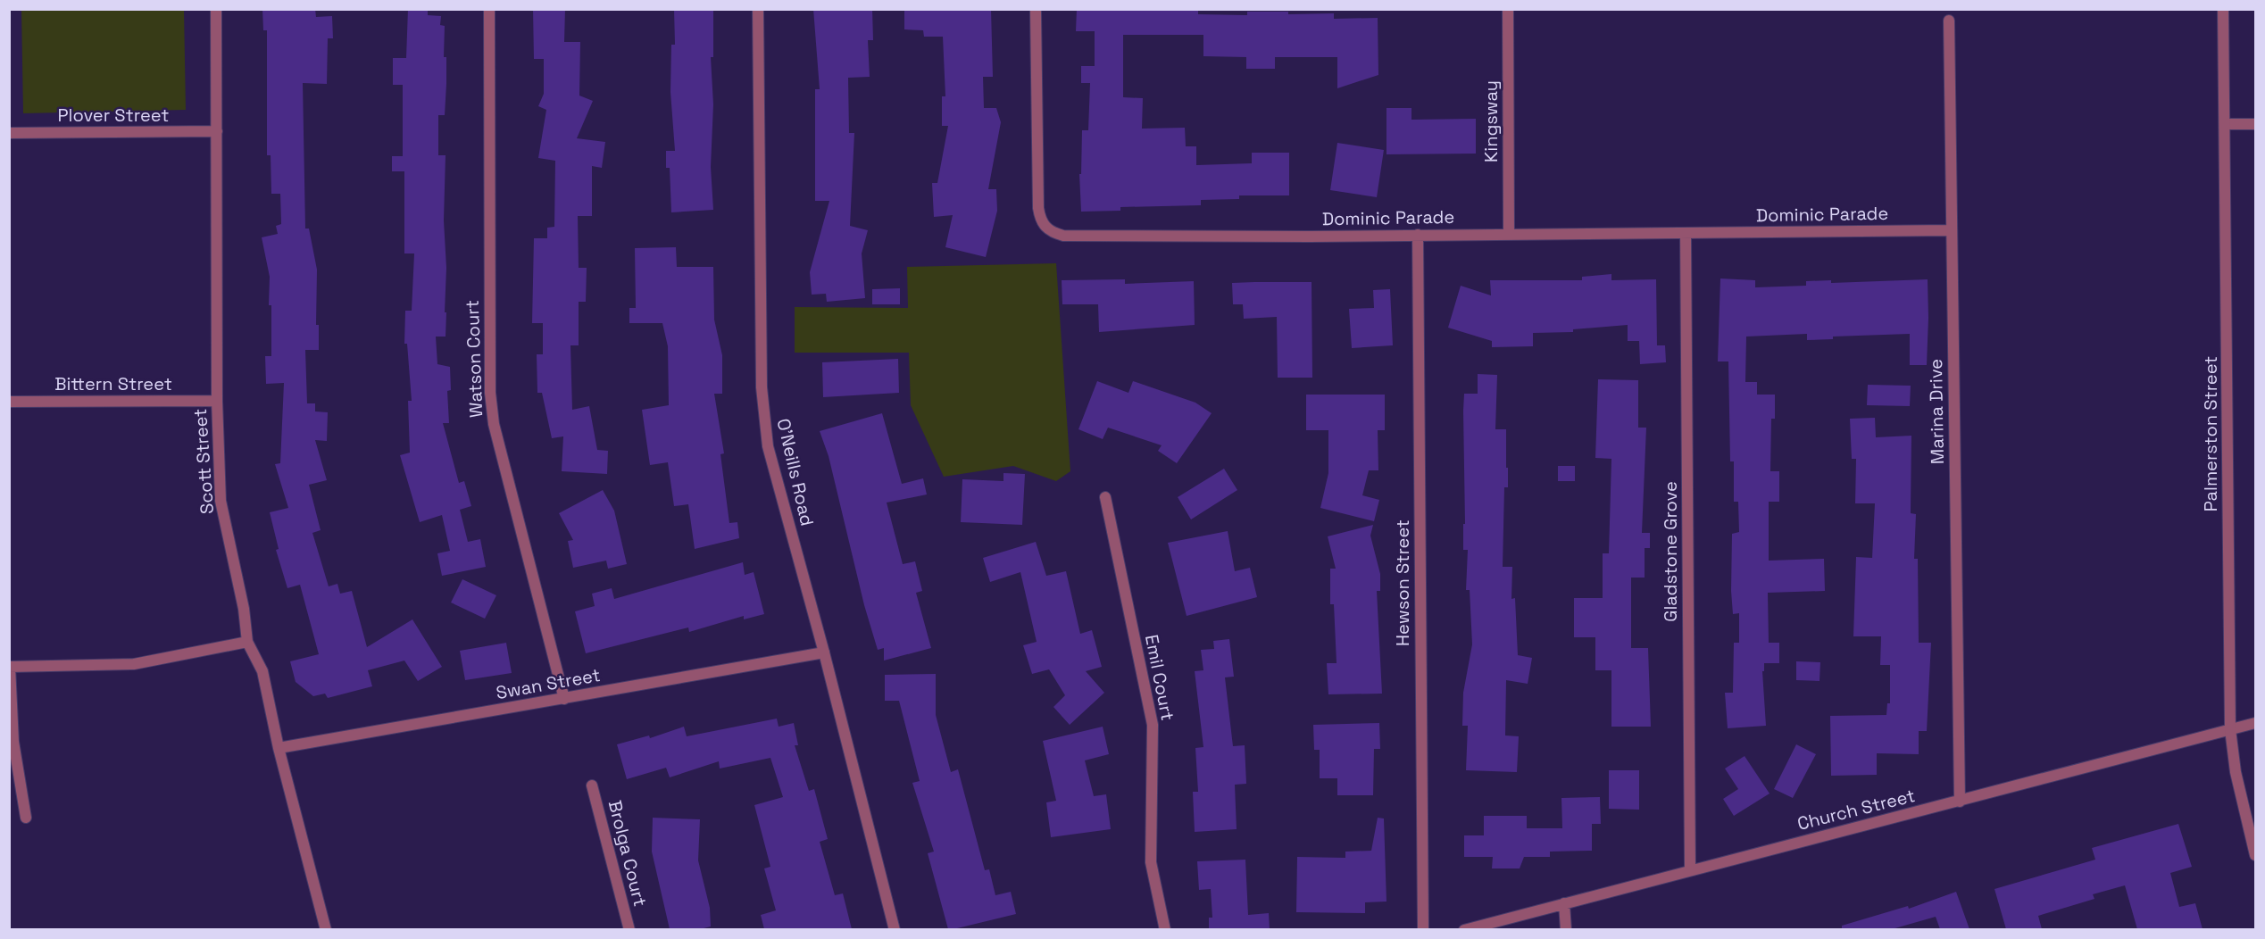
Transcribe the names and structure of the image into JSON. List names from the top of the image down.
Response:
{
  "streets": {
    "street": [
      "Plover Street",
      "Kingsway",
      "Dominic Parade",
      "Watson Court",
      "Bittern Street",
      "Marina Drive",
      "Palmerston Street",
      "Scott Street",
      "O'Neills Road",
      "Gladstone Grove",
      "Hewson Street",
      "Emil Court",
      "Swan Street",
      "Church Street",
      "Brolga Court"
    ]
  },
  "crossings": [
    ["Plover Street", "Scott Street"],
    ["Kingsway", "Dominic Parade"],
    ["Dominic Parade", "Marina Drive"],
    ["Dominic Parade", "Gladstone Grove"],
    ["Dominic Parade", "Hewson Street"],
    ["Watson Court", "Swan Street"],
    ["Bittern Street", "Scott Street"],
    ["Marina Drive", "Church Street"],
    ["Palmerston Street", "Church Street"],
    ["Scott Street", "Swan Street"],
    ["O'Neills Road", "Swan Street"],
    ["Gladstone Grove", "Church Street"]
  ]
}
